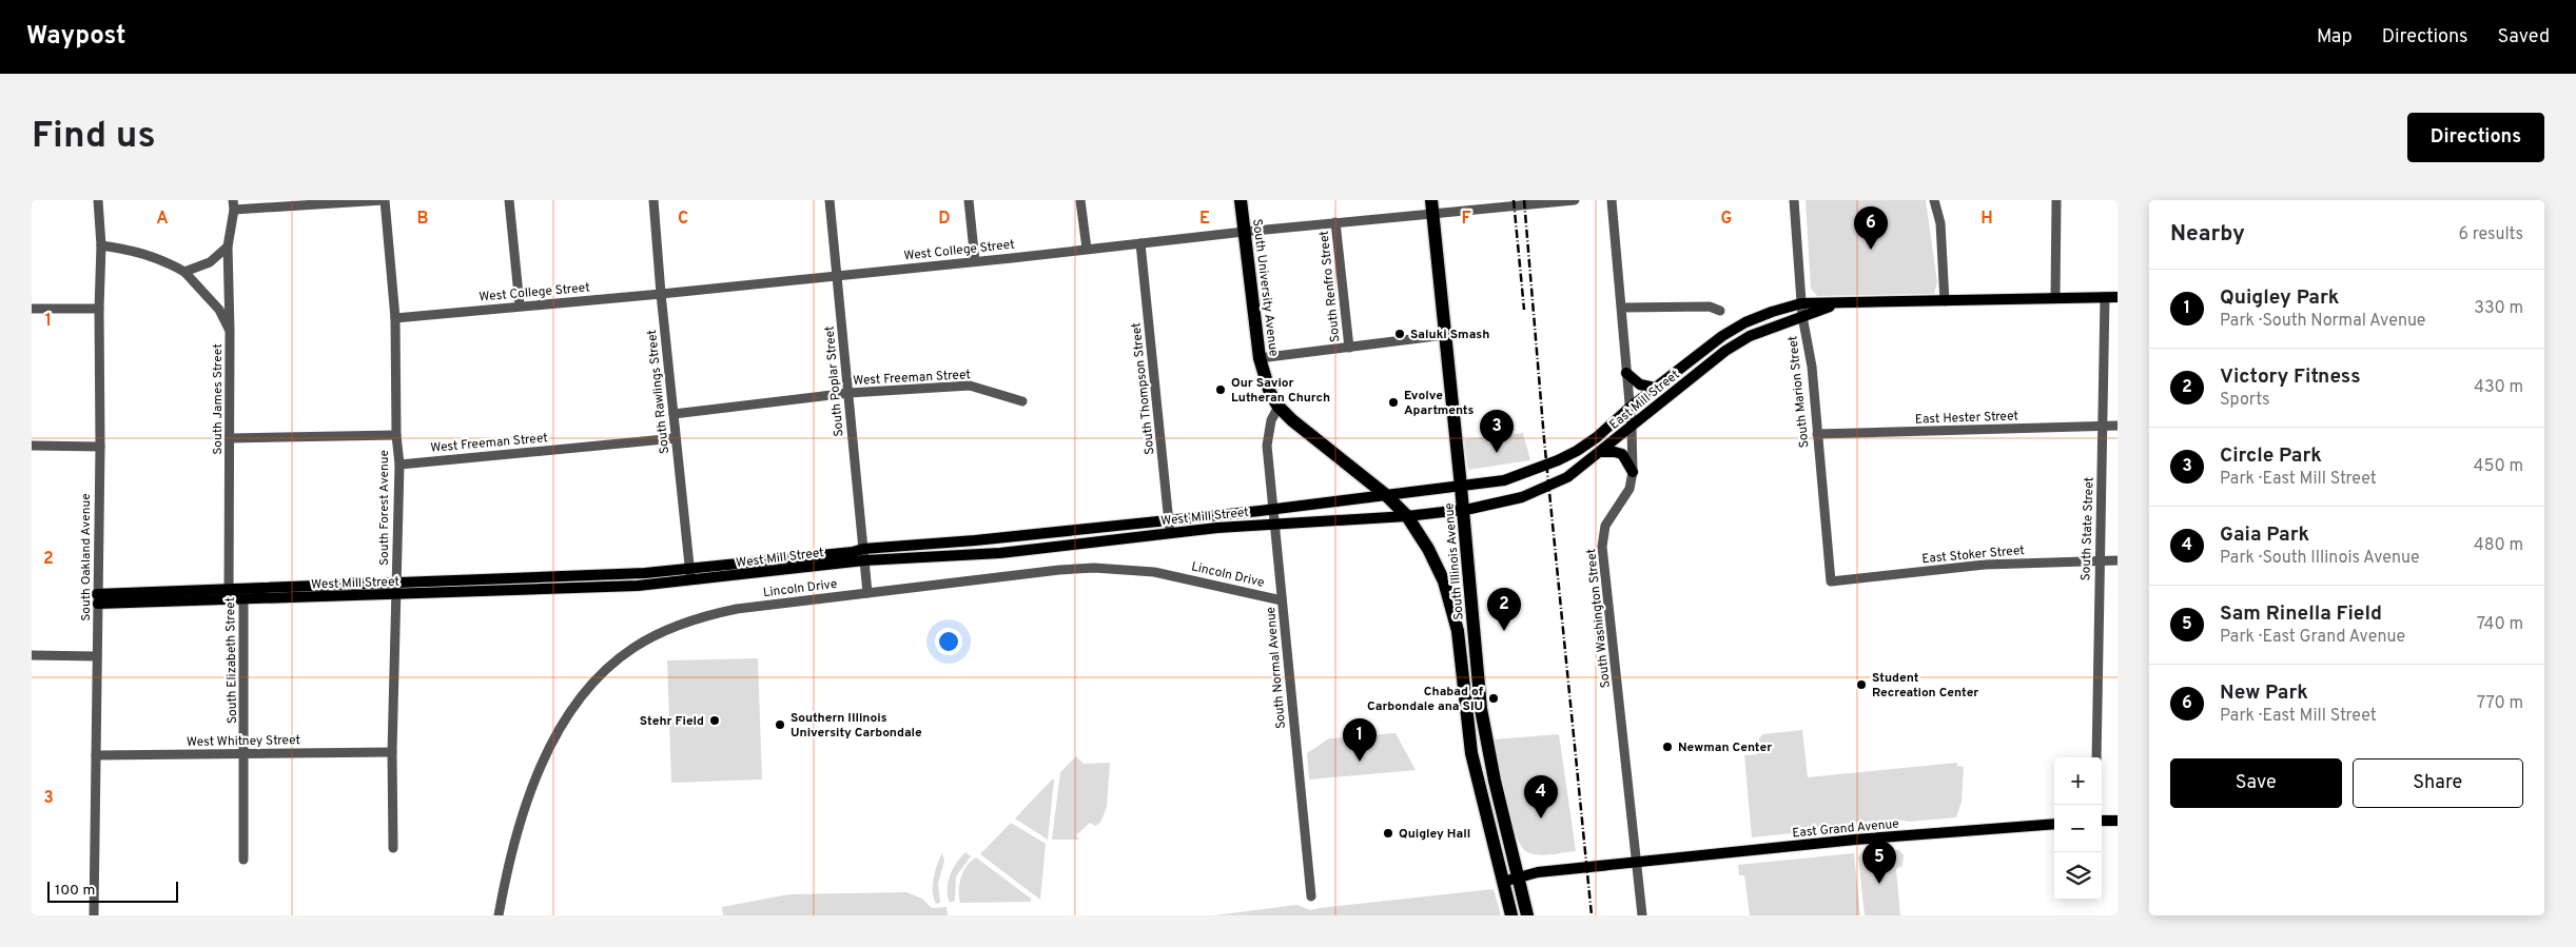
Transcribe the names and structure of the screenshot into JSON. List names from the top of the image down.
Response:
{
  "streets": {
    "highway": ["South University Avenue", "South Illinois Avenue"],
    "main road": ["East Mill Street", "West Mill Street", "East Grand Avenue"],
    "street": [
      "West College Street",
      "South Renfro Street",
      "West Freeman Street",
      "South Poplar Street",
      "South Thompson Street",
      "South Rawlings Street",
      "South Marion Street",
      "South James Street",
      "East Hester Street",
      "South Forest Avenue",
      "South State Street",
      "East Stoker Street",
      "South Oakland Avenue",
      "Lincoln Drive",
      "South Washington Street",
      "South Elizabeth Street",
      "South Normal Avenue",
      "West Whitney Street"
    ]
  },
  "crossings": [
    ["West College Street", "South Renfro Street"],
    ["West College Street", "South University Avenue"],
    ["West College Street", "South Poplar Street"],
    ["West College Street", "South Thompson Street"],
    ["West College Street", "South Rawlings Street"],
    ["West College Street", "South Forest Avenue"],
    ["West College Street", "South Illinois Avenue"],
    ["South University Avenue", "South Illinois Avenue"],
    ["South University Avenue", "South Normal Avenue"],
    ["West Freeman Street", "South Poplar Street"],
    ["West Freeman Street", "South Rawlings Street"],
    ["West Freeman Street", "South Forest Avenue"],
    ["South Poplar Street", "West Mill Street"],
    ["South Poplar Street", "Lincoln Drive"],
    ["South Thompson Street", "West Mill Street"],
    ["South Rawlings Street", "West Mill Street"],
    ["South Marion Street", "East Mill Street"],
    ["South Marion Street", "East Hester Street"],
    ["South Marion Street", "East Stoker Street"],
    ["South James Street", "West Mill Street"],
    ["East Mill Street", "West Mill Street"],
    ["East Mill Street", "South State Street"],
    ["East Mill Street", "South Illinois Avenue"],
    ["East Mill Street", "South Washington Street"],
    ["East Hester Street", "South State Street"],
    ["South Forest Avenue", "West Mill Street"],
    ["South Forest Avenue", "West Whitney Street"],
    ["West Mill Street", "South Oakland Avenue"],
    ["West Mill Street", "South Illinois Avenue"],
    ["West Mill Street", "South Elizabeth Street"],
    ["West Mill Street", "South Normal Avenue"],
    ["South State Street", "East Stoker Street"],
    ["South Oakland Avenue", "West Whitney Street"],
    ["South Illinois Avenue", "South Normal Avenue"],
    ["South Illinois Avenue", "East Grand Avenue"],
    ["Lincoln Drive", "South Normal Avenue"],
    ["South Washington Street", "East Grand Avenue"],
    ["South Elizabeth Street", "West Whitney Street"]
  ],
  "places": [
    "Saluki Smash",
    "Our Savior Lutheran Church",
    "Evolve Apartments",
    "Student Recreation Center",
    "Chabad of Carbondale ana SIU",
    "Stehr Field",
    "Southern Illinois University Carbondale",
    "Newman Center",
    "Quigley Hall"
  ],
  "scale_bar": "100 m",
  "page": {
    "header": "Waypost",
    "nav": ["Map", "Directions", "Saved"],
    "buttons": [
      "Directions",
      ["Save", "Share"]
    ],
    "title": "Find us",
    "heading": ["Nearby", "6 results"],
    "pins": [
      "6",
      "3",
      "2",
      "1",
      "4",
      "5"
    ],
    "list": [
      {
        "mark": "1",
        "name": "Quigley Park",
        "note": "Park · South Normal Avenue",
        "value": "330 m"
      },
      {
        "mark": "2",
        "name": "Victory Fitness",
        "note": "Sports",
        "value": "430 m"
      },
      {
        "mark": "3",
        "name": "Circle Park",
        "note": "Park · East Mill Street",
        "value": "450 m"
      },
      {
        "mark": "4",
        "name": "Gaia Park",
        "note": "Park · South Illinois Avenue",
        "value": "480 m"
      },
      {
        "mark": "5",
        "name": "Sam Rinella Field",
        "note": "Park · East Grand Avenue",
        "value": "740 m"
      },
      {
        "mark": "6",
        "name": "New Park",
        "note": "Park · East Mill Street",
        "value": "770 m"
      }
    ],
    "map_buttons": ["+", "−"],
    "scale": "100 m"
  },
  "grid": {
    "columns": [
      "A",
      "B",
      "C",
      "D",
      "E",
      "F",
      "G",
      "H"
    ],
    "rows": ["1", "2", "3"]
  }
}
